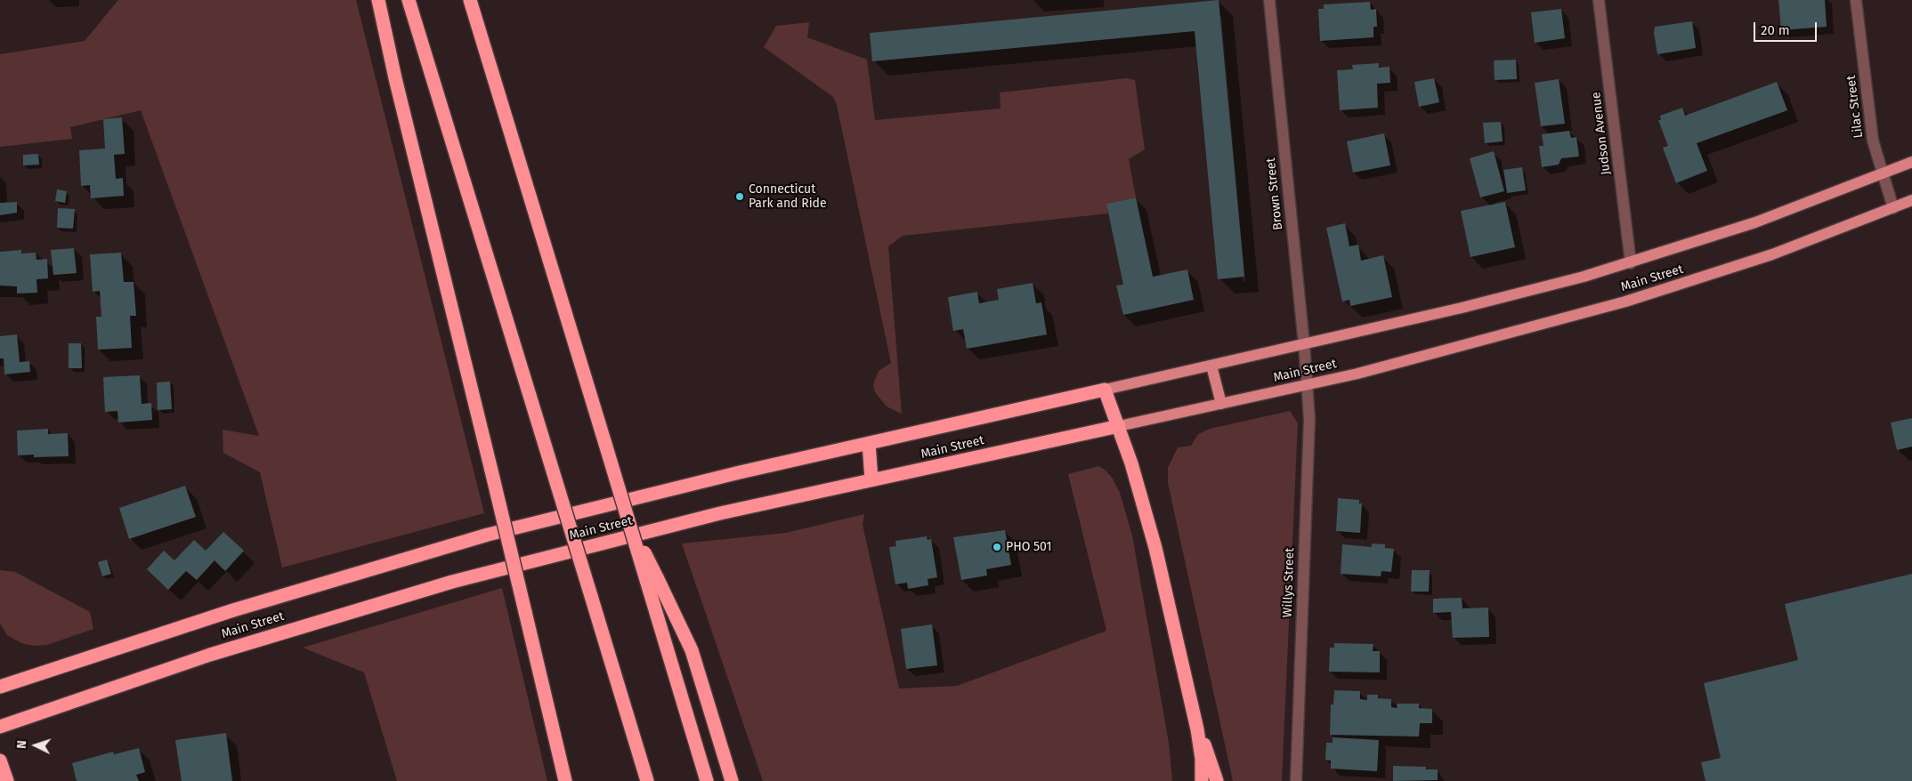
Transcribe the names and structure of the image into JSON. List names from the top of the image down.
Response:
{
  "streets": {
    "highway": ["Main Street"],
    "street": [
      "Lilac Street",
      "Judson Avenue",
      "Brown Street",
      "Willys Street"
    ]
  },
  "crossings": [
    ["Lilac Street", "Main Street"],
    ["Judson Avenue", "Main Street"],
    ["Brown Street", "Main Street"],
    ["Brown Street", "Willys Street"],
    ["Main Street", "Willys Street"]
  ],
  "places": ["Connecticut Park and Ride", "PHO 501"],
  "scale_bar": "20 m",
  "north": "left"
}
